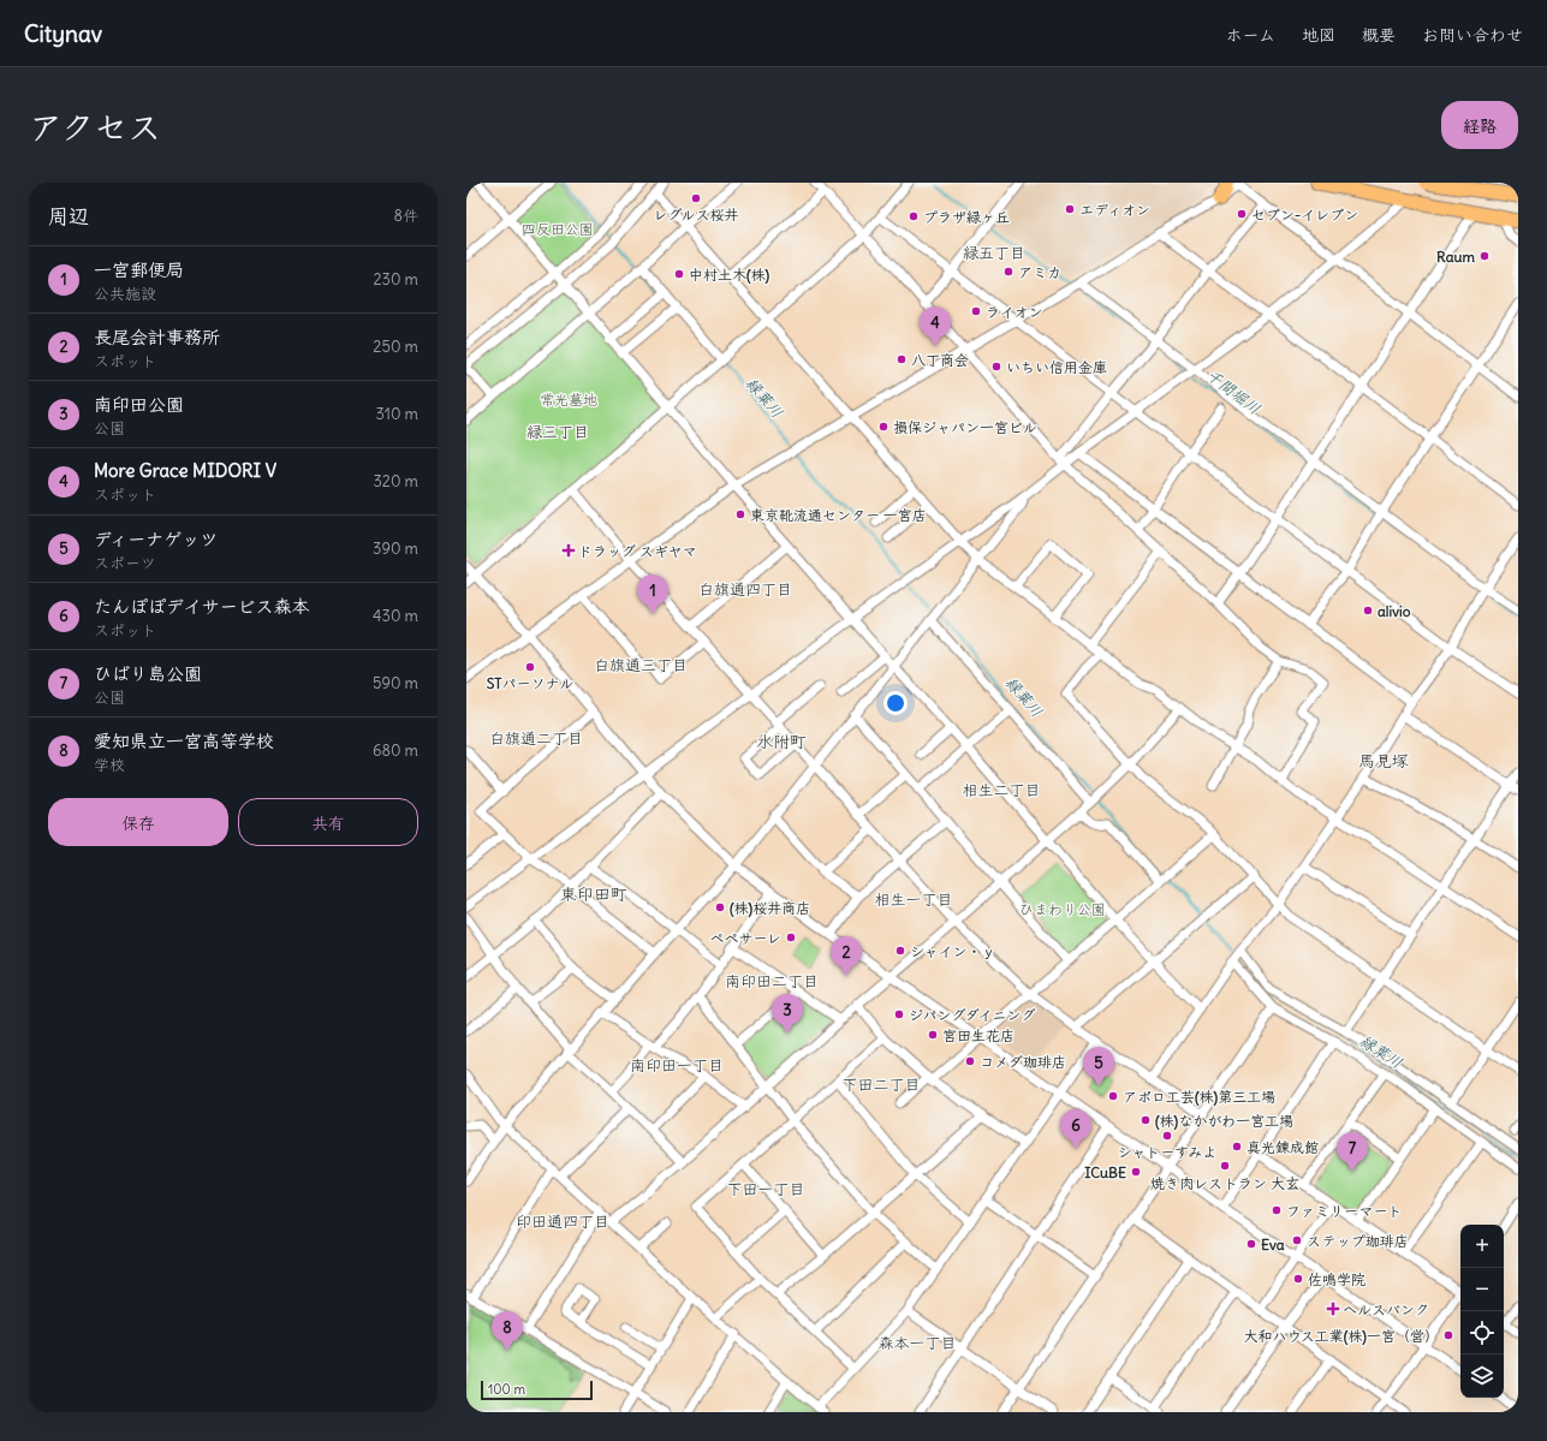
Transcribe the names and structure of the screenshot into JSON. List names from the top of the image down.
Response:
{
  "districts": [
    "緑五丁目",
    "緑三丁目",
    "白旗通四丁目",
    "白旗通三丁目",
    "白旗通二丁目",
    "水附町",
    "馬見塚",
    "相生二丁目",
    "東印田町",
    "相生一丁目",
    "南印田二丁目",
    "南印田一丁目",
    "下田二丁目",
    "下田一丁目",
    "印田通四丁目",
    "森本一丁目"
  ],
  "water": ["千間堀川", "縁葉川"],
  "parks": ["四反田公園", "常光墓地", "ひまわり公園"],
  "places": {
    "other": [
      "レグルス桜井",
      "エディオン",
      "セブン-イレブン",
      "プラザ緑ヶ丘",
      "Raum",
      "アミカ",
      "中村土木(株)",
      "ライオン",
      "八丁商会",
      "いちい信用金庫",
      "損保ジャパン一宮ビル",
      "東京靴流通センター 一宮店",
      "alivio",
      "STパーソナル",
      "(株)桜井商店",
      "ぺぺサーレ",
      "シャイン・ｙ",
      "ジパングダイニング",
      "宮田生花店",
      "コメダ珈琲店",
      "アポロ工芸(株)第三工場",
      "(株)なかがわ一宮工場",
      "シャトーすみよ",
      "真光錬成館",
      "焼き肉レストラン 大玄",
      "ICuBE",
      "ファミリーマート",
      "ステップ珈琲店",
      "Eva",
      "佐鳴学院",
      "大和ハウス工業(株)一宮（営）"
    ],
    "health": ["ドラッグ スギヤマ", "ヘルスバンク"]
  },
  "scale_bar": "100 m",
  "page": {
    "header": "Citynav",
    "nav": [
      "ホーム",
      "地図",
      "概要",
      "お問い合わせ"
    ],
    "title": "アクセス",
    "buttons": [
      "経路",
      ["保存", "共有"]
    ],
    "heading": ["周辺", "8件"],
    "list": [
      {
        "mark": "1",
        "name": "一宮郵便局",
        "note": "公共施設",
        "value": "230 m"
      },
      {
        "mark": "2",
        "name": "長尾会計事務所",
        "note": "スポット",
        "value": "250 m"
      },
      {
        "mark": "3",
        "name": "南印田公園",
        "note": "公園",
        "value": "310 m"
      },
      {
        "mark": "4",
        "name": "More Grace MIDORI V",
        "note": "スポット",
        "value": "320 m"
      },
      {
        "mark": "5",
        "name": "ディーナゲッツ",
        "note": "スポーツ",
        "value": "390 m"
      },
      {
        "mark": "6",
        "name": "たんぽぽデイサービス森本",
        "note": "スポット",
        "value": "430 m"
      },
      {
        "mark": "7",
        "name": "ひばり島公園",
        "note": "公園",
        "value": "590 m"
      },
      {
        "mark": "8",
        "name": "愛知県立一宮高等学校",
        "note": "学校",
        "value": "680 m"
      }
    ],
    "pins": [
      "4",
      "1",
      "2",
      "3",
      "5",
      "6",
      "7",
      "8"
    ],
    "map_buttons": ["+", "−"],
    "scale": "100 m"
  }
}
